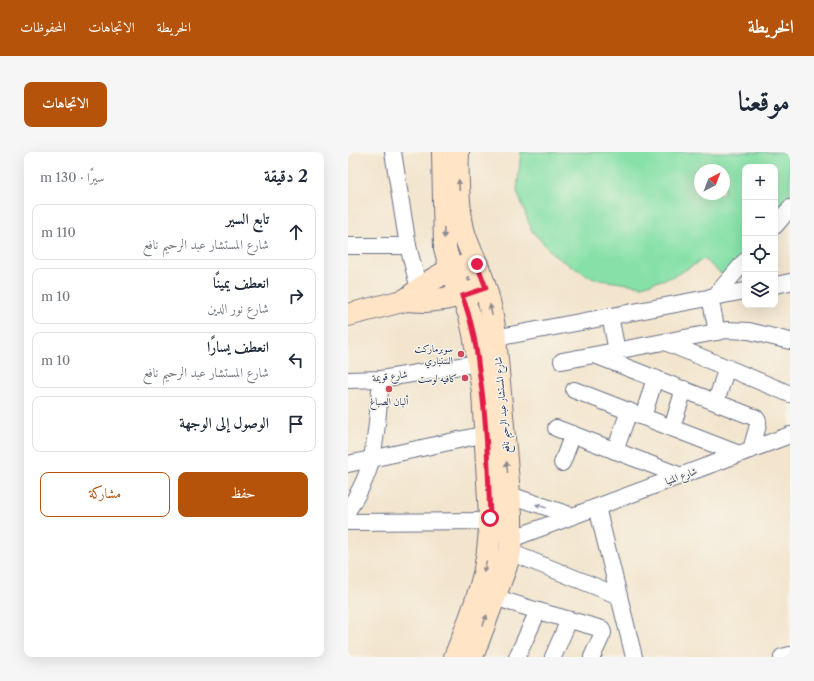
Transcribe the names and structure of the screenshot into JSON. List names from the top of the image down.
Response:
{
  "streets": {
    "street": ["شارع قويمة", "شارع المستشار عبد الرحيم نافع", "شارع المنيا"]
  },
  "crossings": [
    ["شارع قويمة", "شارع المستشار عبد الرحيم نافع"],
    ["شارع المستشار عبد الرحيم نافع", "شارع المنيا"]
  ],
  "places": ["سوبرماركت السنباري", "كافيه لوست", "ألبان الصباغ"],
  "north": "top right",
  "page": {
    "header": "الخريطة",
    "nav": ["الخريطة", "الاتجاهات", "المحفوظات"],
    "title": "موقعنا",
    "buttons": [
      "الاتجاهات",
      ["حفظ", "مشاركة"]
    ],
    "heading": ["2 دقيقة", "سيرًا · 130 m"],
    "map_buttons": ["+", "−"],
    "list": [
      ["تابع السير", "شارع المستشار عبد الرحيم نافع", "110 m"],
      ["انعطف يمينًا", "شارع نور الدين", "10 m"],
      ["انعطف يسارًا", "شارع المستشار عبد الرحيم نافع", "10 m"],
      "الوصول إلى الوجهة"
    ]
  }
}
